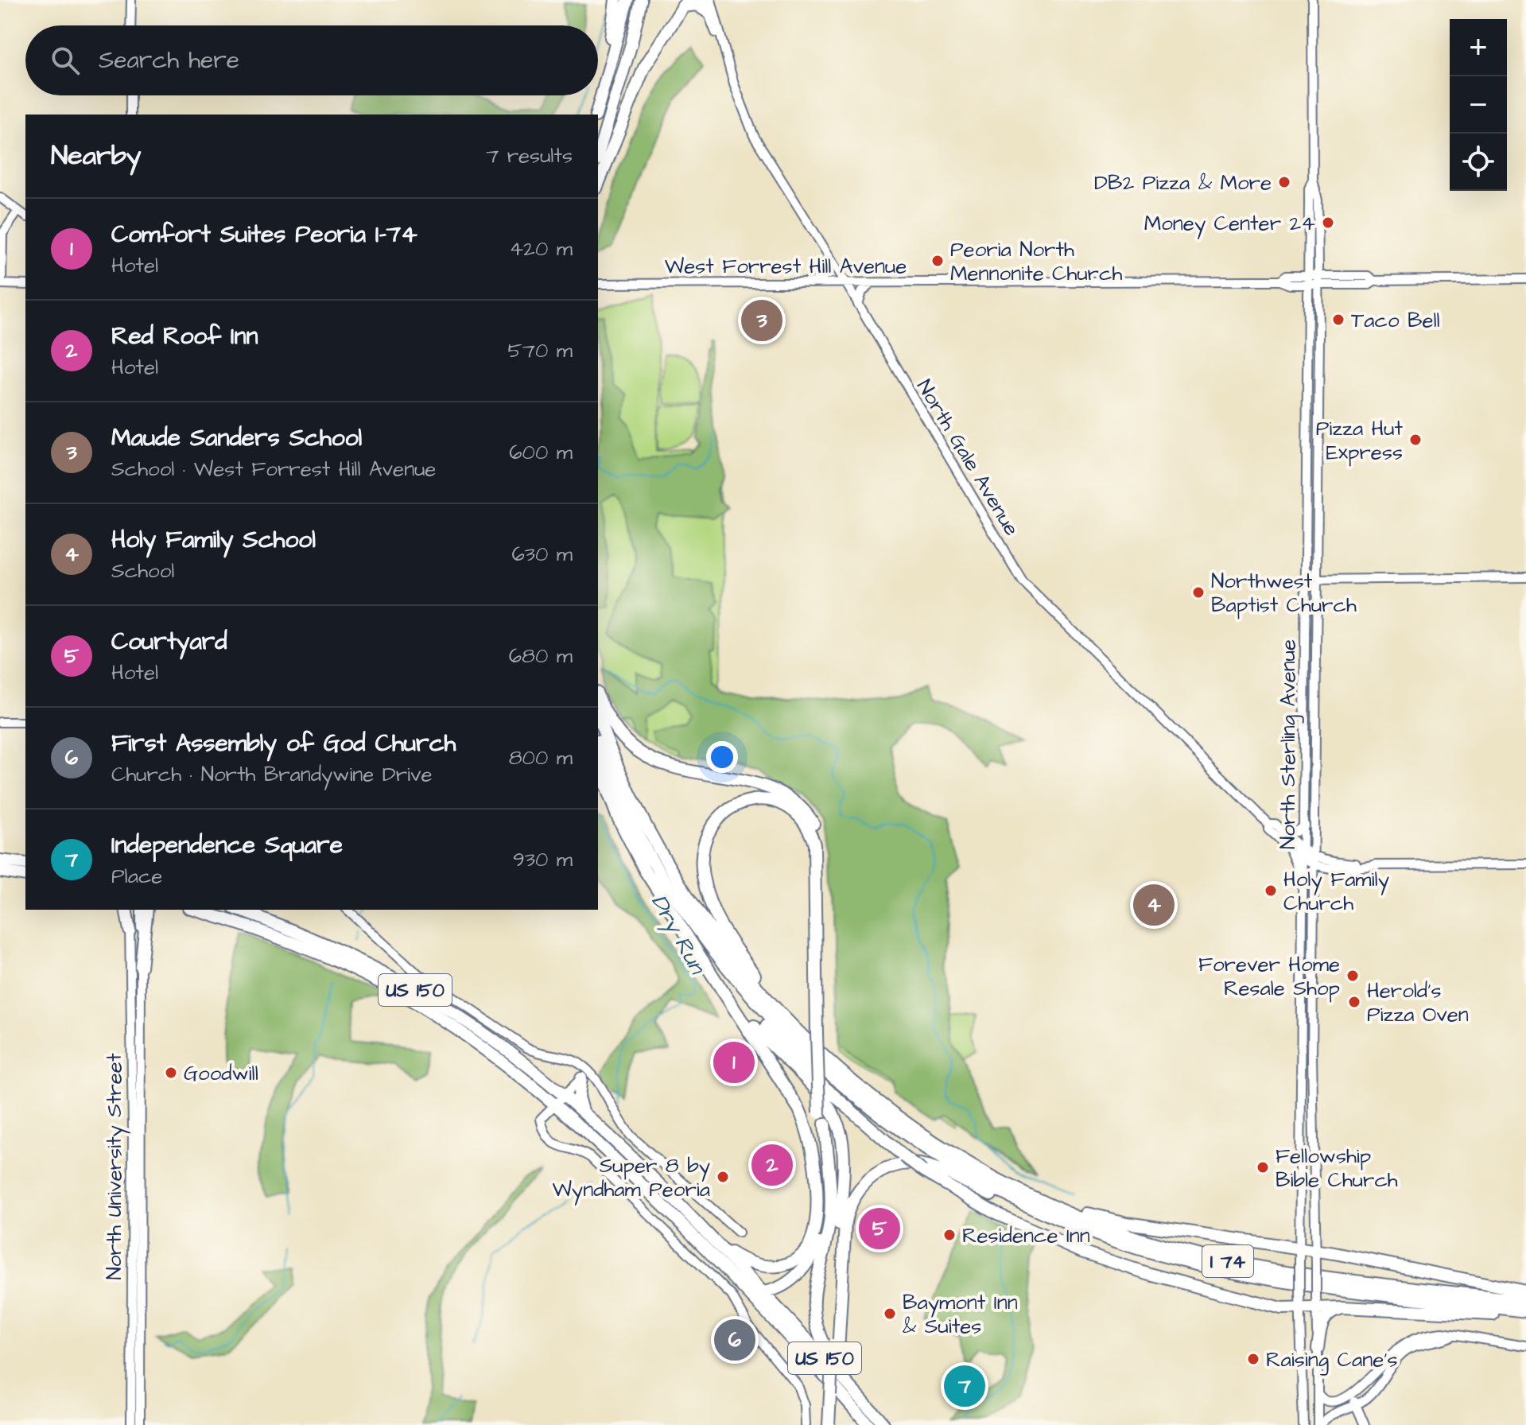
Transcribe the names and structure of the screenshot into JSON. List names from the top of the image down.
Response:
{
  "streets": {
    "highway": ["US 150", "I 74"],
    "main road": [
      "West Forrest Hill Avenue",
      "North Gale Avenue",
      "North Sterling Avenue",
      "North University Street"
    ]
  },
  "crossings": [
    ["West Forrest Hill Avenue", "North Gale Avenue"],
    ["West Forrest Hill Avenue", "North Sterling Avenue"],
    ["North Gale Avenue", "North Sterling Avenue"]
  ],
  "water": ["Dry Run"],
  "places": [
    "DB2 Pizza & More",
    "Money Center 24",
    "Peoria North Mennonite Church",
    "Taco Bell",
    "Pizza Hut Express",
    "Northwest Baptist Church",
    "Holy Family Church",
    "Forever Home Resale Shop",
    "Herold's Pizza Oven",
    "Goodwill",
    "Fellowship Bible Church",
    "Super 8 by Wyndham Peoria",
    "Residence Inn",
    "Baymont Inn & Suites",
    "Raising Cane's"
  ],
  "page": {
    "map_buttons": ["+", "−"],
    "search": "Search here",
    "heading": ["Nearby", "7 results"],
    "list": [
      {
        "mark": "1",
        "name": "Comfort Suites Peoria I-74",
        "note": "Hotel",
        "value": "420 m"
      },
      {
        "mark": "2",
        "name": "Red Roof Inn",
        "note": "Hotel",
        "value": "570 m"
      },
      {
        "mark": "3",
        "name": "Maude Sanders School",
        "note": "School · West Forrest Hill Avenue",
        "value": "600 m"
      },
      {
        "mark": "4",
        "name": "Holy Family School",
        "note": "School",
        "value": "630 m"
      },
      {
        "mark": "5",
        "name": "Courtyard",
        "note": "Hotel",
        "value": "680 m"
      },
      {
        "mark": "6",
        "name": "First Assembly of God Church",
        "note": "Church · North Brandywine Drive",
        "value": "800 m"
      },
      {
        "mark": "7",
        "name": "Independence Square",
        "note": "Place",
        "value": "930 m"
      }
    ],
    "pins": [
      "3",
      "4",
      "1",
      "2",
      "5",
      "6",
      "7"
    ]
  }
}
